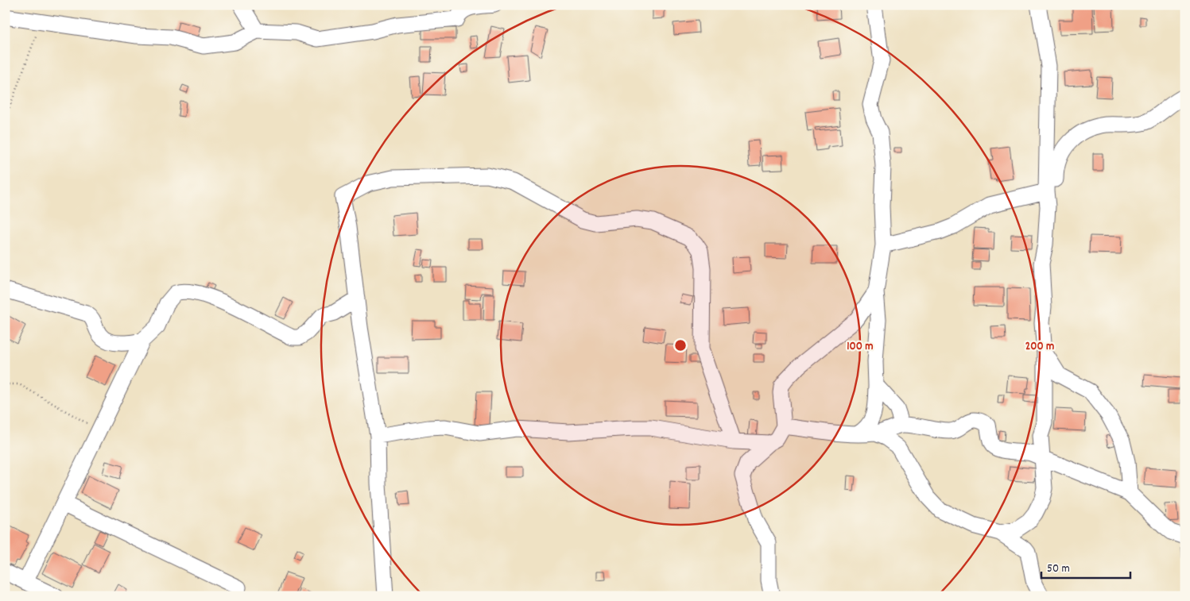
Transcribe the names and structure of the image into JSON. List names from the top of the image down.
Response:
{
  "scale_bar": "50 m",
  "rings": ["100 m", "200 m"]
}
